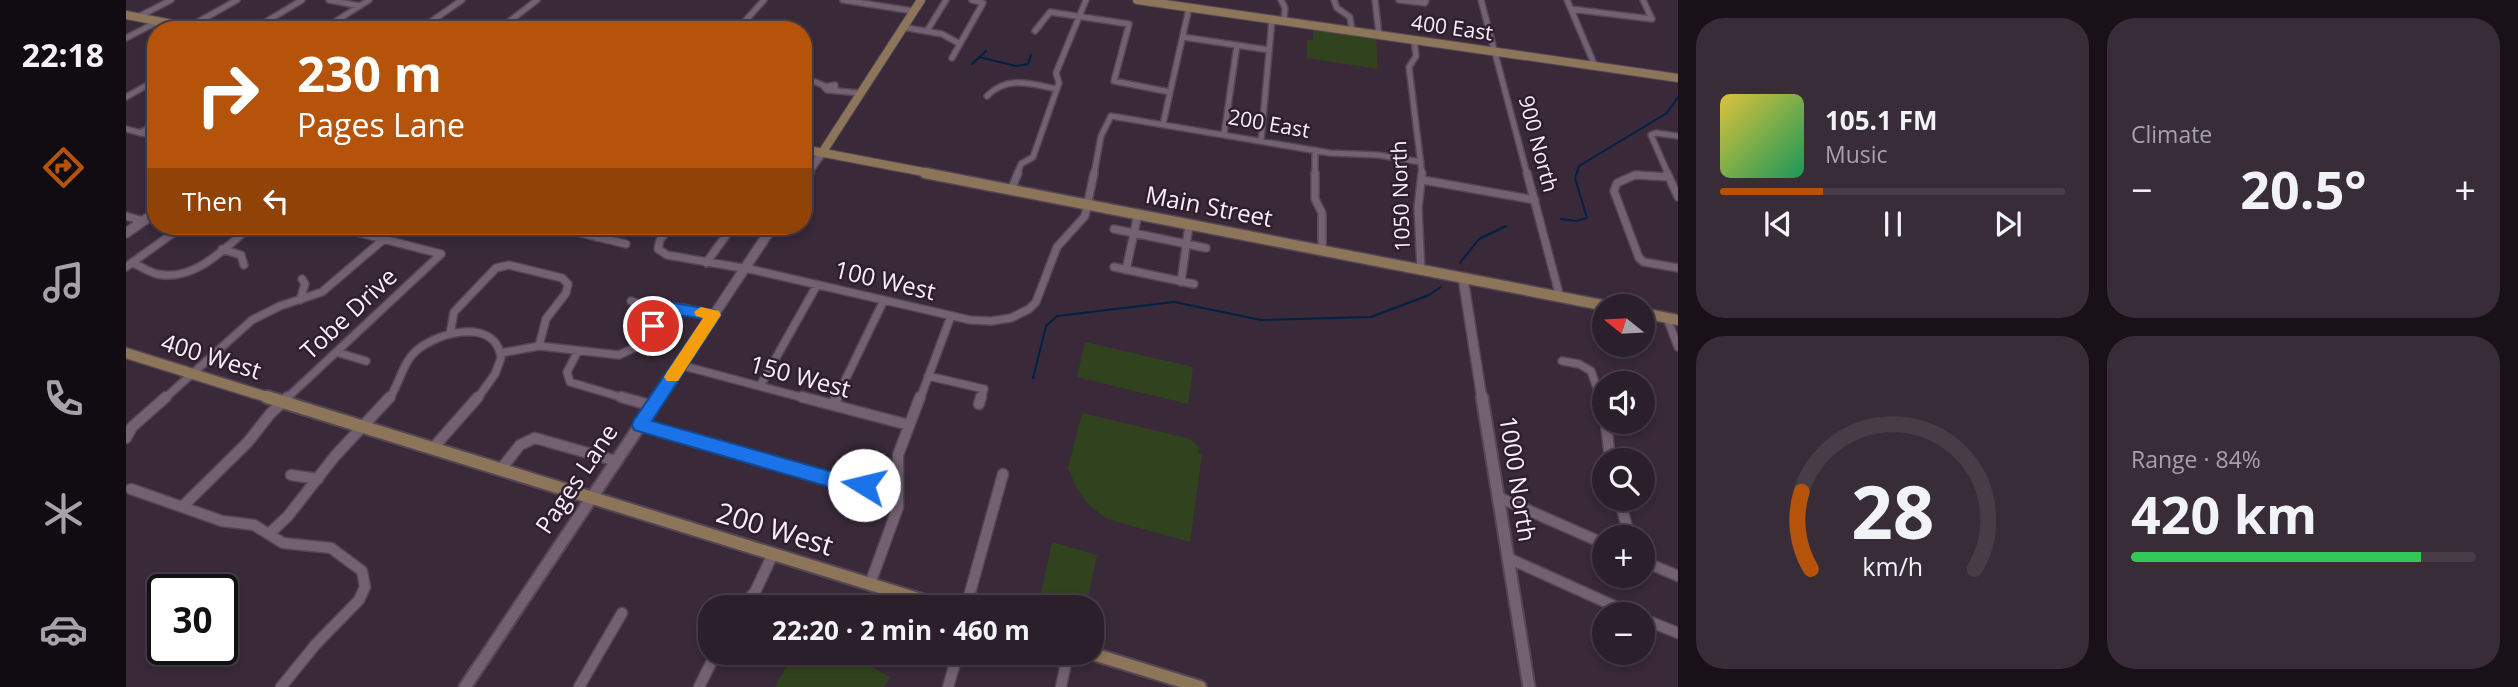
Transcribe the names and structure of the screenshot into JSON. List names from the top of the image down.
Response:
{
  "streets": {
    "main road": [
      "400 East",
      "Main Street",
      "400 West",
      "200 West"
    ],
    "street": [
      "200 East",
      "900 North",
      "1050 North",
      "100 West",
      "Tobe Drive",
      "150 West",
      "Pages Lane",
      "1000 North"
    ]
  },
  "crossings": [
    ["400 East", "900 North"],
    ["400 East", "1050 North"],
    ["200 East", "1050 North"],
    ["200 East", "Main Street"],
    ["200 East", "100 West"],
    ["900 North", "Main Street"],
    ["1050 North", "Main Street"],
    ["Main Street", "100 West"],
    ["Main Street", "1000 North"],
    ["100 West", "Pages Lane"],
    ["Tobe Drive", "400 West"],
    ["150 West", "Pages Lane"],
    ["Pages Lane", "200 West"]
  ],
  "north": "left",
  "page": {
    "tabs": "22:18",
    "tile": [
      "Climate",
      ["Range · 84%", "420 km"]
    ],
    "turn": ["230 m", "Pages Lane"],
    "song": ["105.1 FM", "Music"],
    "heat": ["−", "20.5°", "+"],
    "then": "Then",
    "map_buttons": ["+", "−"],
    "limit": "30",
    "trip": "22:20 · 2 min · 460 m",
    "gauge": ["28", "km/h"]
  }
}
